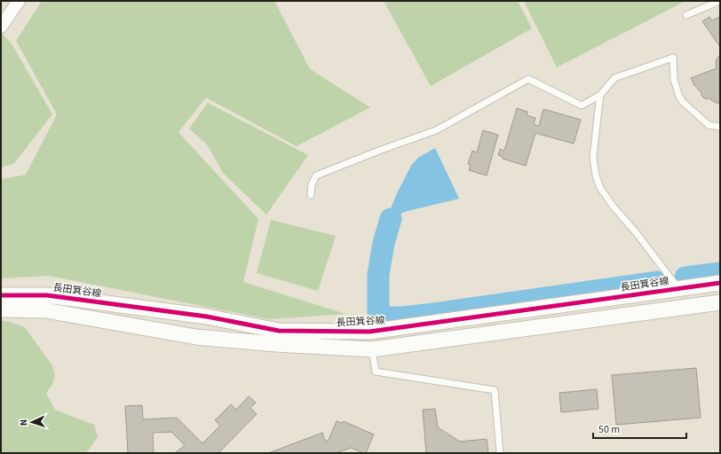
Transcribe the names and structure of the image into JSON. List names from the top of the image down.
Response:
{
  "streets": {
    "street": ["長田箕谷線"]
  },
  "scale_bar": "50 m",
  "north": "left"
}
